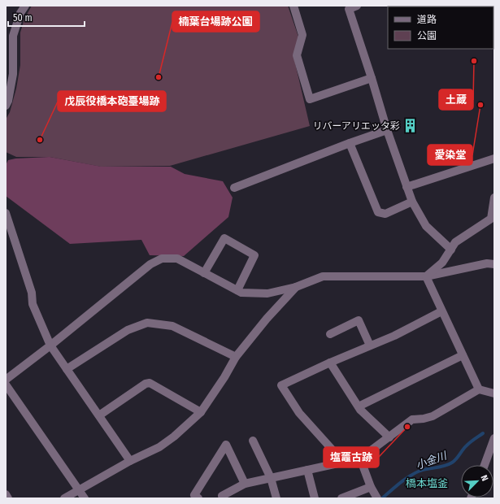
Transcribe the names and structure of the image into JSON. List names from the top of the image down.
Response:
{
  "districts": ["橋本塩釜"],
  "water": ["小金川"],
  "places": {
    "other": [
      "土蔵",
      "楠葉台場跡公園",
      "愛染堂",
      "戊辰役橋本砲臺場跡",
      "塩竈古跡"
    ],
    "building": ["リバーアリエッタ彩"]
  },
  "legend": ["道路", "公園"],
  "scale_bar": "50 m",
  "north": "top right"
}
